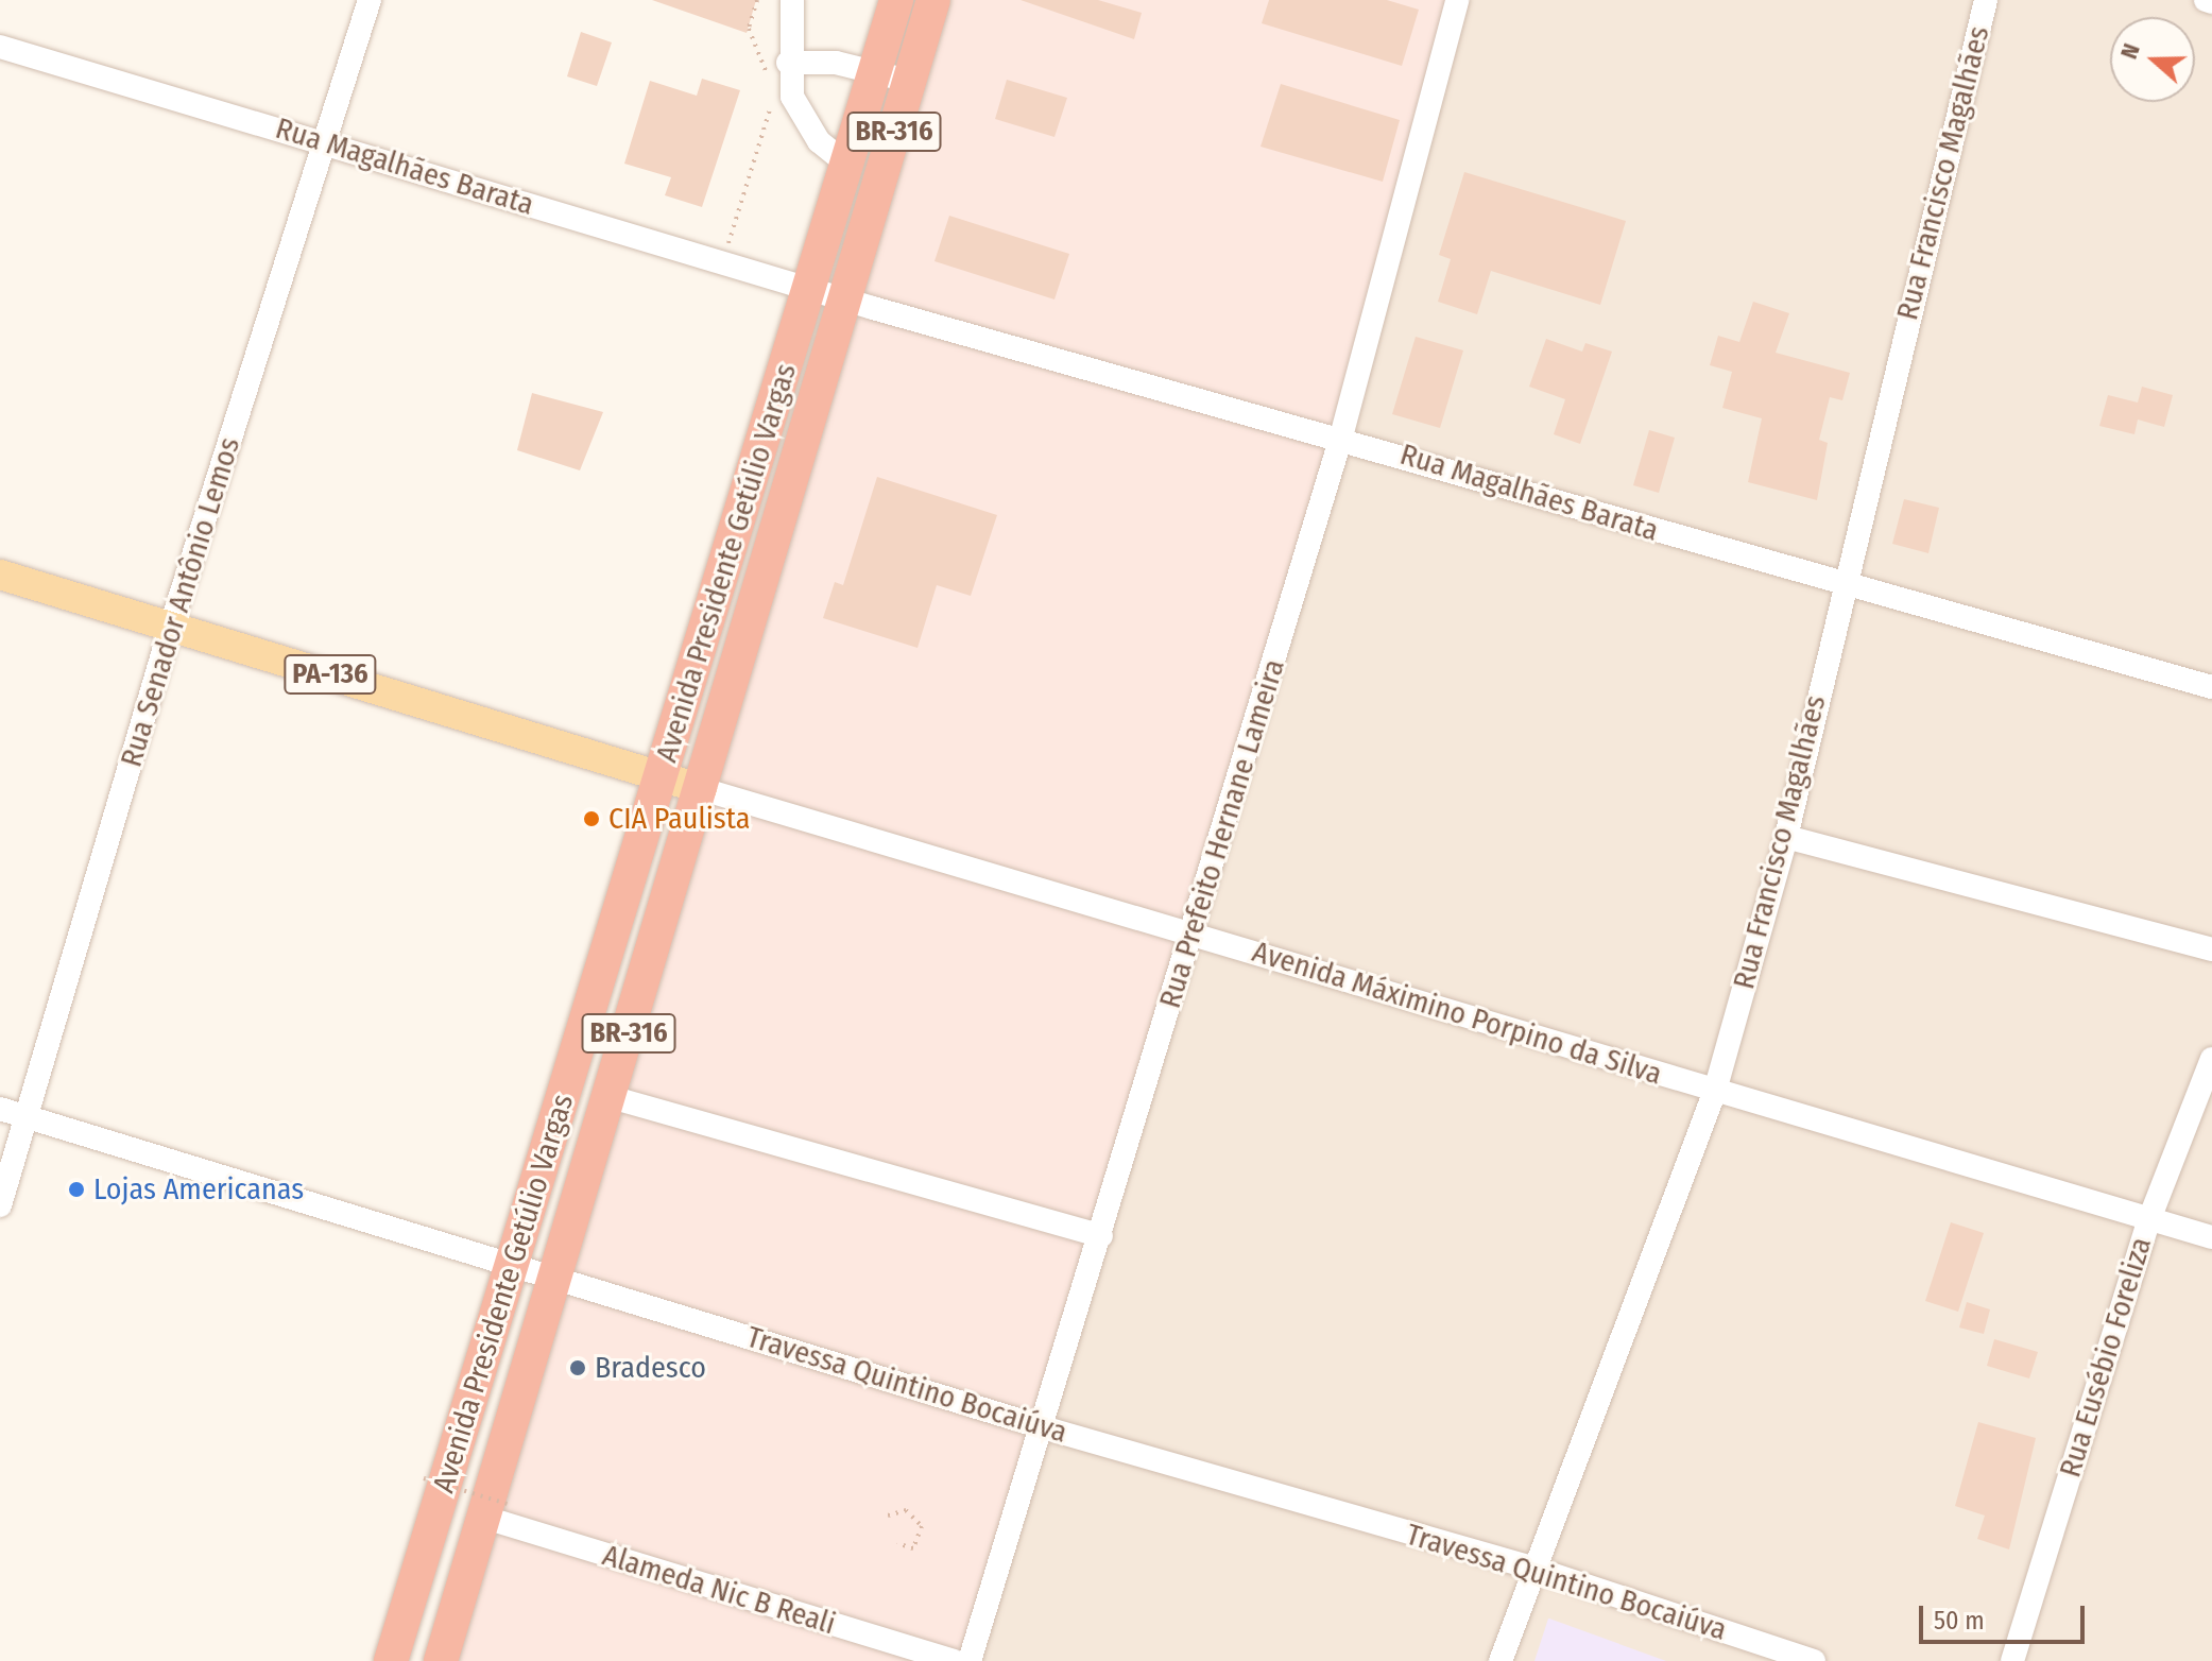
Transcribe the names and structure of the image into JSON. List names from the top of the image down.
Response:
{
  "streets": {
    "highway": ["BR-316", "Avenida Presidente Getúlio Vargas"],
    "main road": ["PA-136"],
    "street": [
      "Rua Magalhães Barata",
      "Rua Francisco Magalhães",
      "Rua Senador Antônio Lemos",
      "Rua Prefeito Hernane Lameira",
      "Avenida Máximino Porpino da Silva",
      "Rua Eusébio Foreliza",
      "Travessa Quintino Bocaiúva",
      "Alameda Nic B Reali"
    ]
  },
  "crossings": [
    ["Rua Magalhães Barata", "Rua Francisco Magalhães"],
    ["Rua Magalhães Barata", "Avenida Presidente Getúlio Vargas"],
    ["Rua Magalhães Barata", "Rua Senador Antônio Lemos"],
    ["Rua Magalhães Barata", "Rua Prefeito Hernane Lameira"],
    ["Rua Francisco Magalhães", "Avenida Máximino Porpino da Silva"],
    ["Rua Francisco Magalhães", "Travessa Quintino Bocaiúva"],
    ["Avenida Presidente Getúlio Vargas", "PA-136"],
    ["Avenida Presidente Getúlio Vargas", "Avenida Máximino Porpino da Silva"],
    ["Avenida Presidente Getúlio Vargas", "Travessa Quintino Bocaiúva"],
    ["Avenida Presidente Getúlio Vargas", "Alameda Nic B Reali"],
    ["Rua Senador Antônio Lemos", "PA-136"],
    ["Rua Senador Antônio Lemos", "Travessa Quintino Bocaiúva"],
    ["PA-136", "Avenida Máximino Porpino da Silva"],
    ["Rua Prefeito Hernane Lameira", "Avenida Máximino Porpino da Silva"],
    ["Rua Prefeito Hernane Lameira", "Travessa Quintino Bocaiúva"],
    ["Avenida Máximino Porpino da Silva", "Rua Eusébio Foreliza"]
  ],
  "places": ["CIA Paulista", "Lojas Americanas", "Bradesco"],
  "scale_bar": "50 m",
  "north": "left"
}
